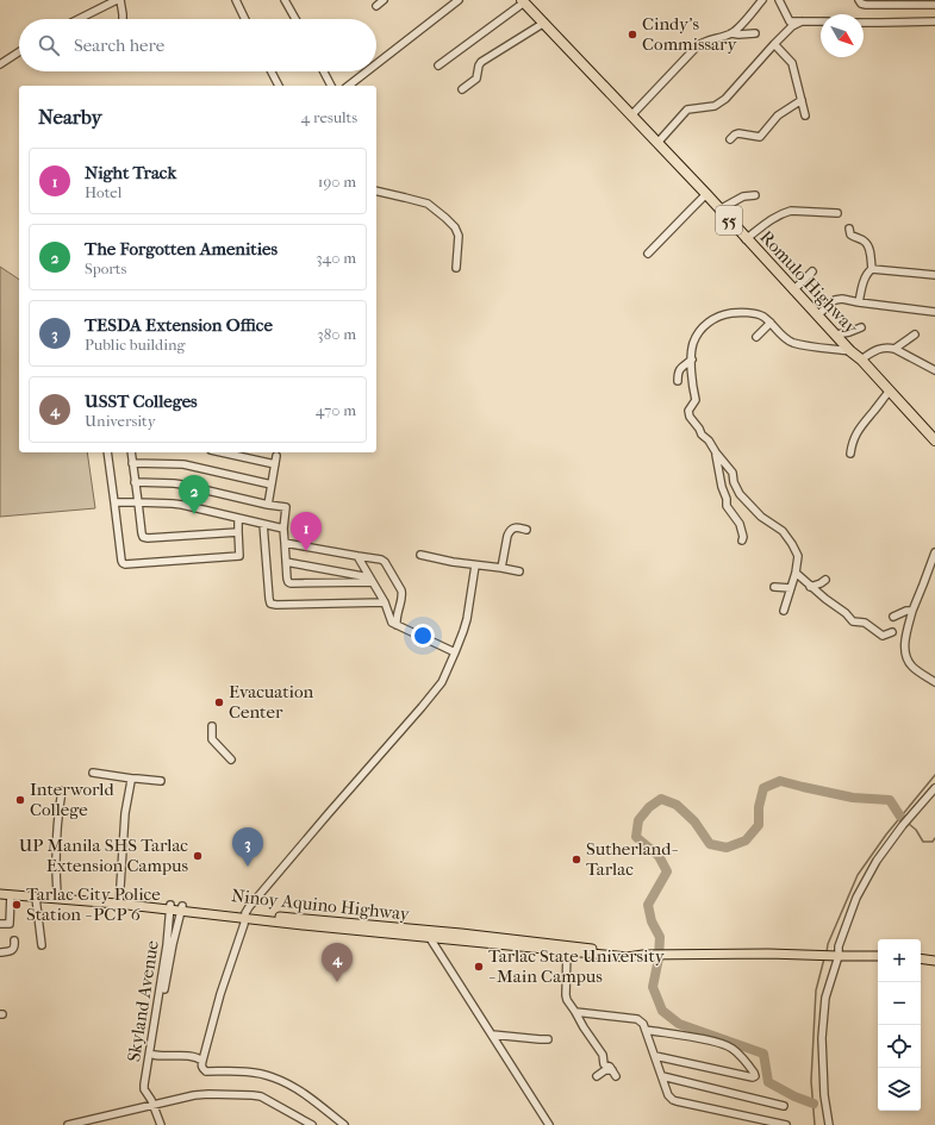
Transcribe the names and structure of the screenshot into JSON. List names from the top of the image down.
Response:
{
  "streets": {
    "highway": ["55", "Romulo Highway"],
    "main road": ["Ninoy Aquino Highway"],
    "street": ["Skyland Avenue"]
  },
  "crossings": [
    ["Ninoy Aquino Highway", "Skyland Avenue"]
  ],
  "places": [
    "Cindy's Commissary",
    "Evacuation Center",
    "Interworld College",
    "UP Manila SHS Tarlac Extension Campus",
    "Sutherland- Tarlac",
    "Tarlac City Police Station - PCP 6",
    "Tarlac State University - Main Campus"
  ],
  "north": "bottom right",
  "page": {
    "search": "Search here",
    "heading": ["Nearby", "4 results"],
    "list": [
      {
        "mark": "1",
        "name": "Night Track",
        "note": "Hotel",
        "value": "190 m"
      },
      {
        "mark": "2",
        "name": "The Forgotten Amenities",
        "note": "Sports",
        "value": "340 m"
      },
      {
        "mark": "3",
        "name": "TESDA Extension Office",
        "note": "Public building",
        "value": "380 m"
      },
      {
        "mark": "4",
        "name": "USST Colleges",
        "note": "University",
        "value": "470 m"
      }
    ],
    "pins": [
      "2",
      "1",
      "3",
      "4"
    ],
    "map_buttons": ["+", "−"]
  }
}
